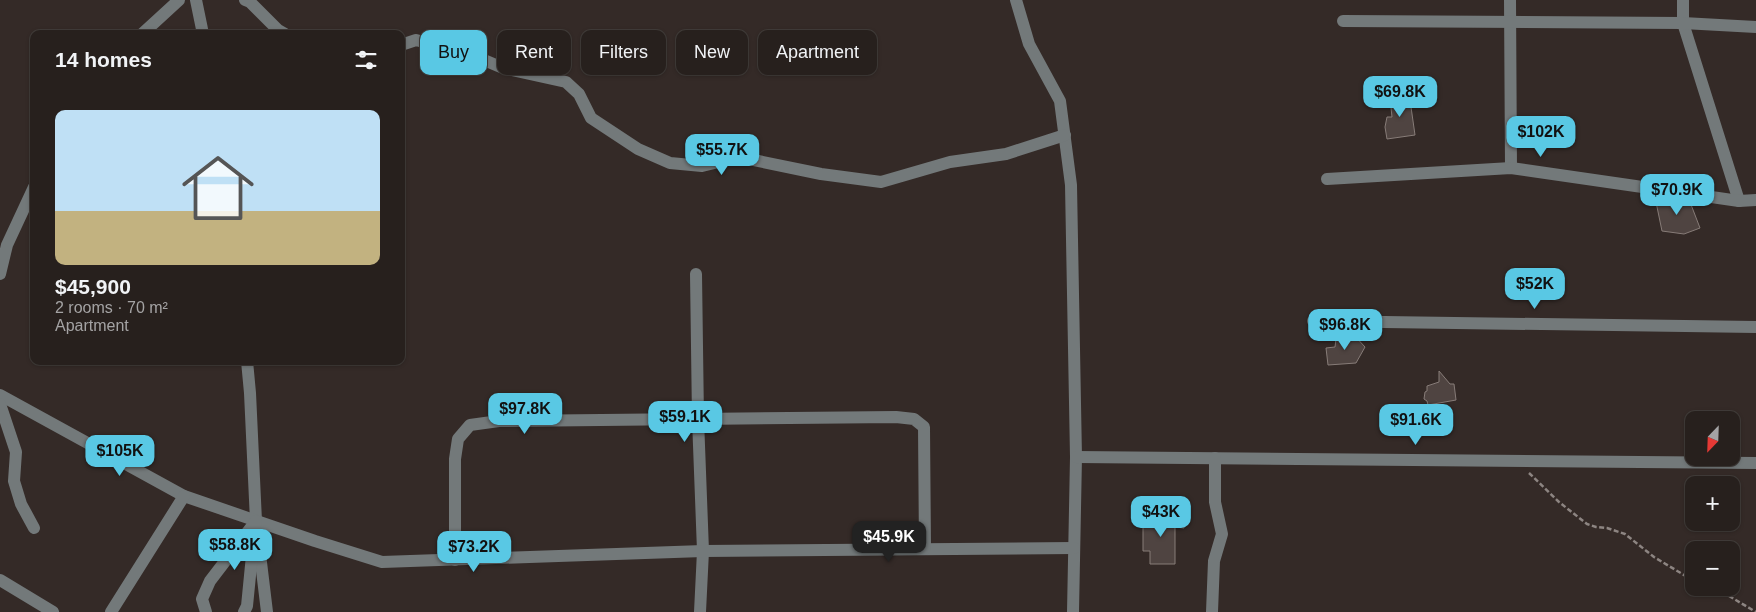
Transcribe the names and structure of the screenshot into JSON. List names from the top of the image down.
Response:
{
  "north": "bottom left",
  "page": {
    "chip": [
      "Buy",
      "Rent",
      "Filters",
      "New",
      "Apartment"
    ],
    "heading": "14 homes",
    "price": [
      "$69.8K",
      "$102K",
      "$55.7K",
      "$70.9K",
      "$52K",
      "$96.8K",
      "$97.8K",
      "$59.1K",
      "$91.6K",
      "$105K",
      "$43K",
      "$45.9K",
      "$58.8K",
      "$73.2K"
    ],
    "list": [
      {
        "name": "$45,900",
        "note": "2 rooms · 70 m² · Apartment"
      }
    ],
    "map_buttons": ["+", "−"]
  }
}
